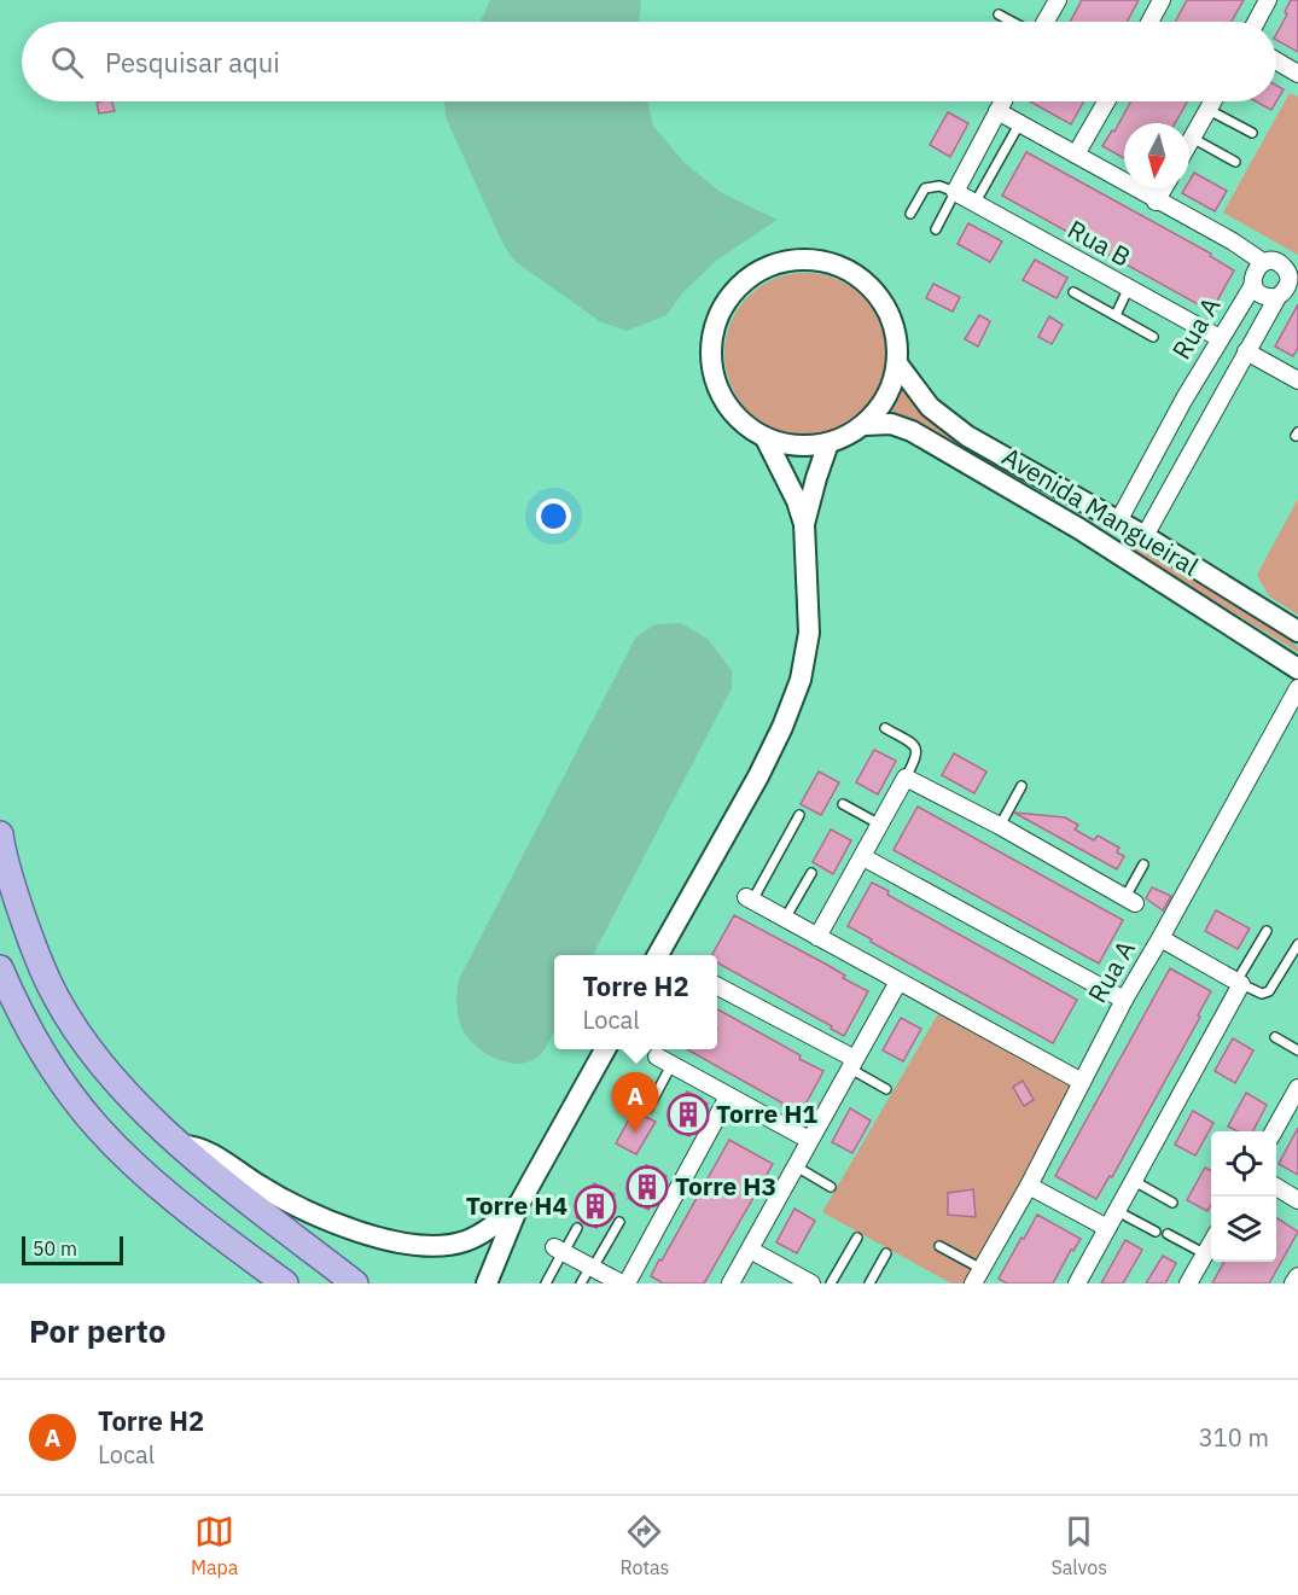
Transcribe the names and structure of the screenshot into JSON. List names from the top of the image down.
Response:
{
  "streets": {
    "street": ["Rua B", "Rua A", "Avenida Mangueiral"]
  },
  "crossings": [
    ["Rua B", "Rua A"],
    ["Rua A", "Avenida Mangueiral"]
  ],
  "places": {
    "building": ["Torre H1", "Torre H3", "Torre H4"]
  },
  "scale_bar": "50 m",
  "north": "bottom",
  "page": {
    "search": "Pesquisar aqui",
    "popup": ["Torre H2", "Local"],
    "pins": "A",
    "scale": "50 m",
    "heading": "Por perto",
    "list": [
      {
        "mark": "A",
        "name": "Torre H2",
        "note": "Local",
        "value": "310 m"
      }
    ],
    "nav": ["Mapa", "Rotas", "Salvos"]
  }
}
